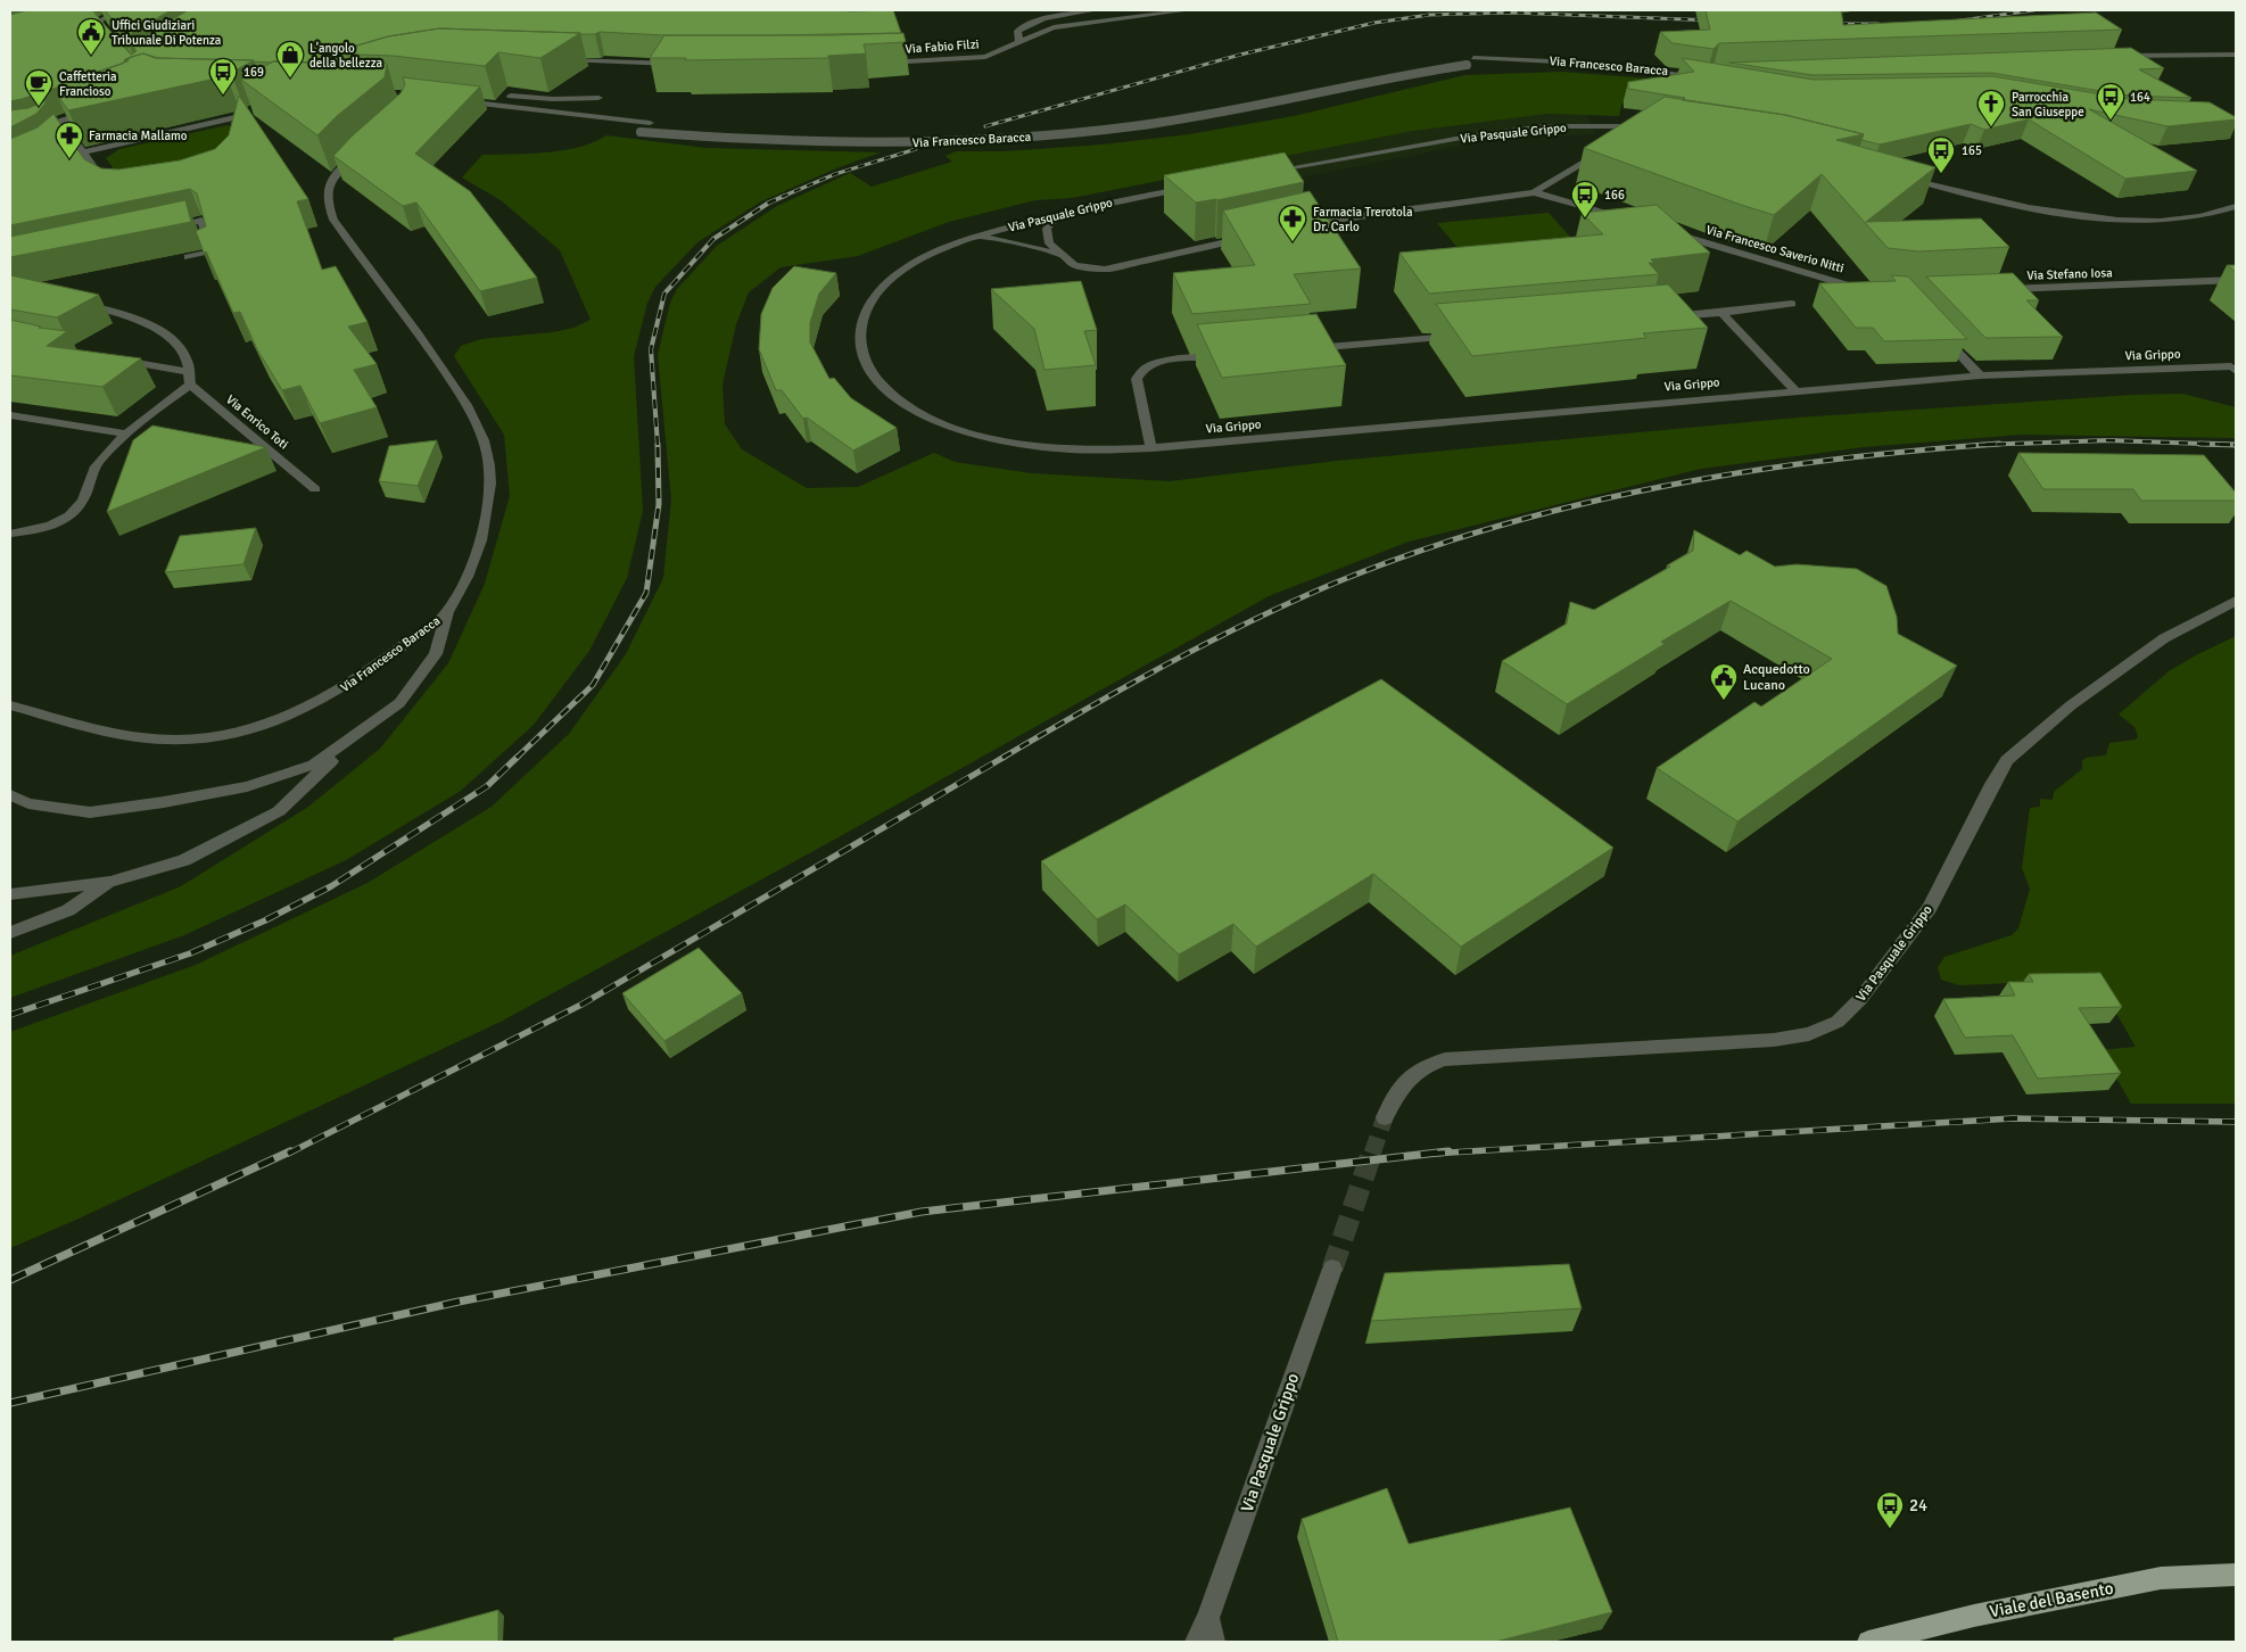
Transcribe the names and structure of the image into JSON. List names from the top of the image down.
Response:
{
  "streets": {
    "main road": ["Viale del Basento"],
    "street": [
      "Via Fabio Filzi",
      "Via Francesco Baracca",
      "Via Pasquale Grippo",
      "Via Francesco Saverio Nitti",
      "Via Stefano Iosa",
      "Via Grippo",
      "Via Enrico Toti"
    ]
  },
  "crossings": [
    ["Via Pasquale Grippo", "Via Grippo"]
  ],
  "places": {
    "public building": ["Uffici Giudiziari Tribunale Di Potenza", "Acquedotto Lucano"],
    "shop": ["L'angolo della bellezza"],
    "bus stop": [
      "169",
      "164",
      "165",
      "166",
      "24"
    ],
    "cafe": ["Caffetteria Francioso"],
    "church": ["Parrocchia San Giuseppe"],
    "pharmacy": ["Farmacia Mallamo", "Farmacia Trerotola Dr. Carlo"]
  }
}
